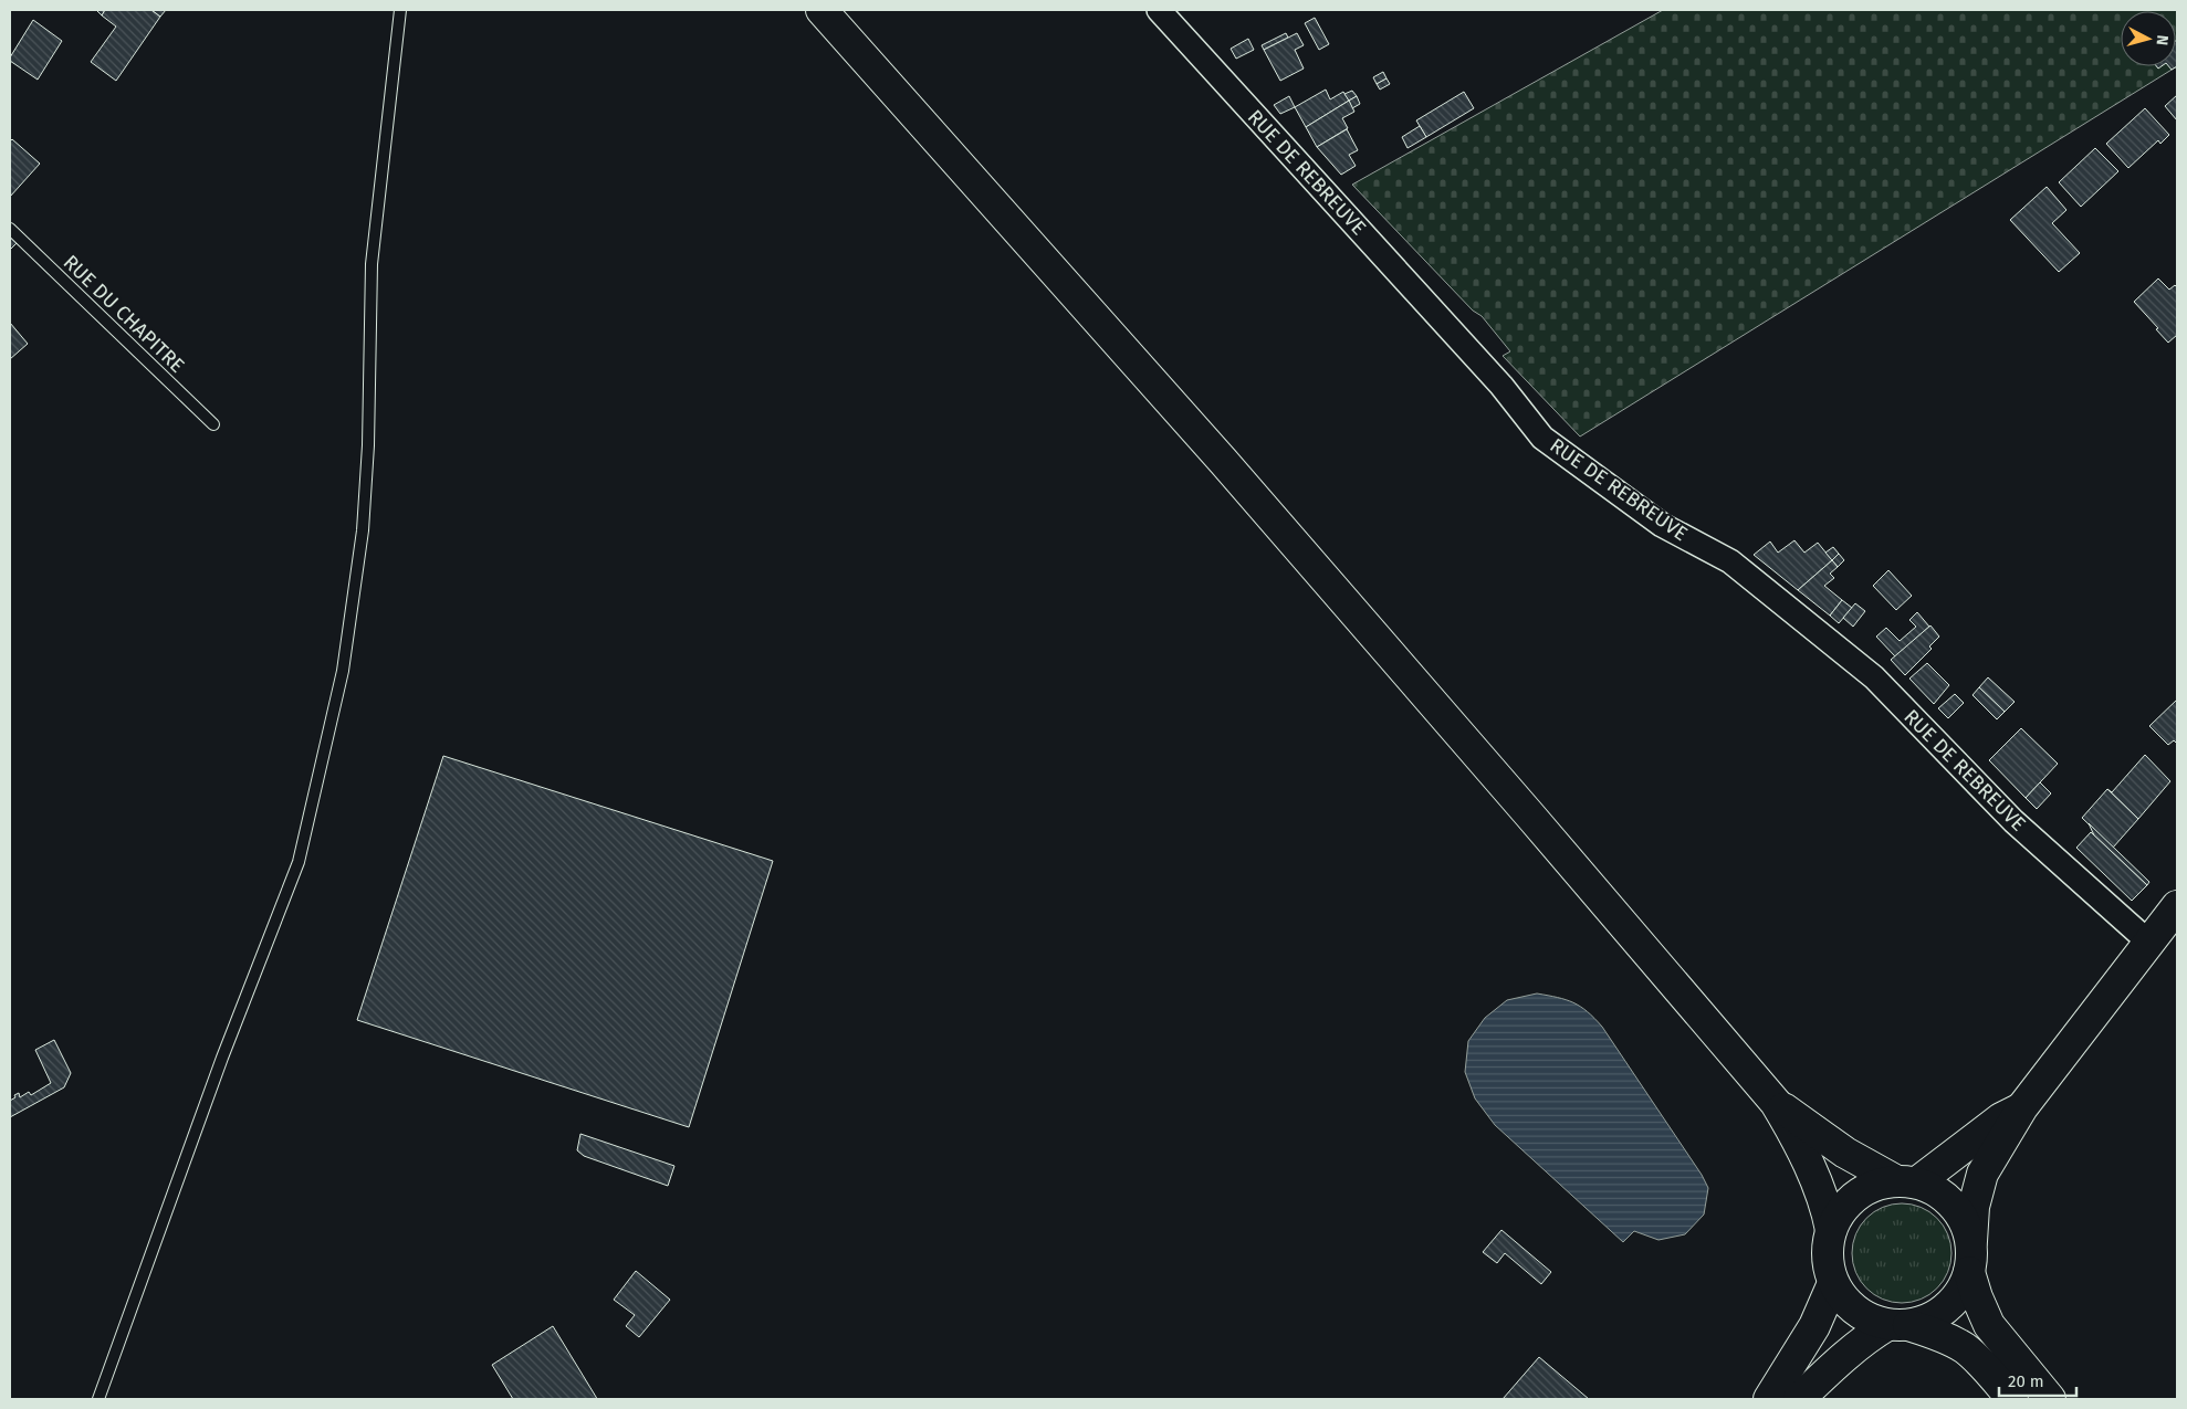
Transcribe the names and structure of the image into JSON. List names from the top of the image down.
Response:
{
  "streets": {
    "street": ["RUE DE REBREUVE"],
    "lane": ["RUE DU CHAPITRE"]
  },
  "scale_bar": "20 m",
  "north": "right"
}
